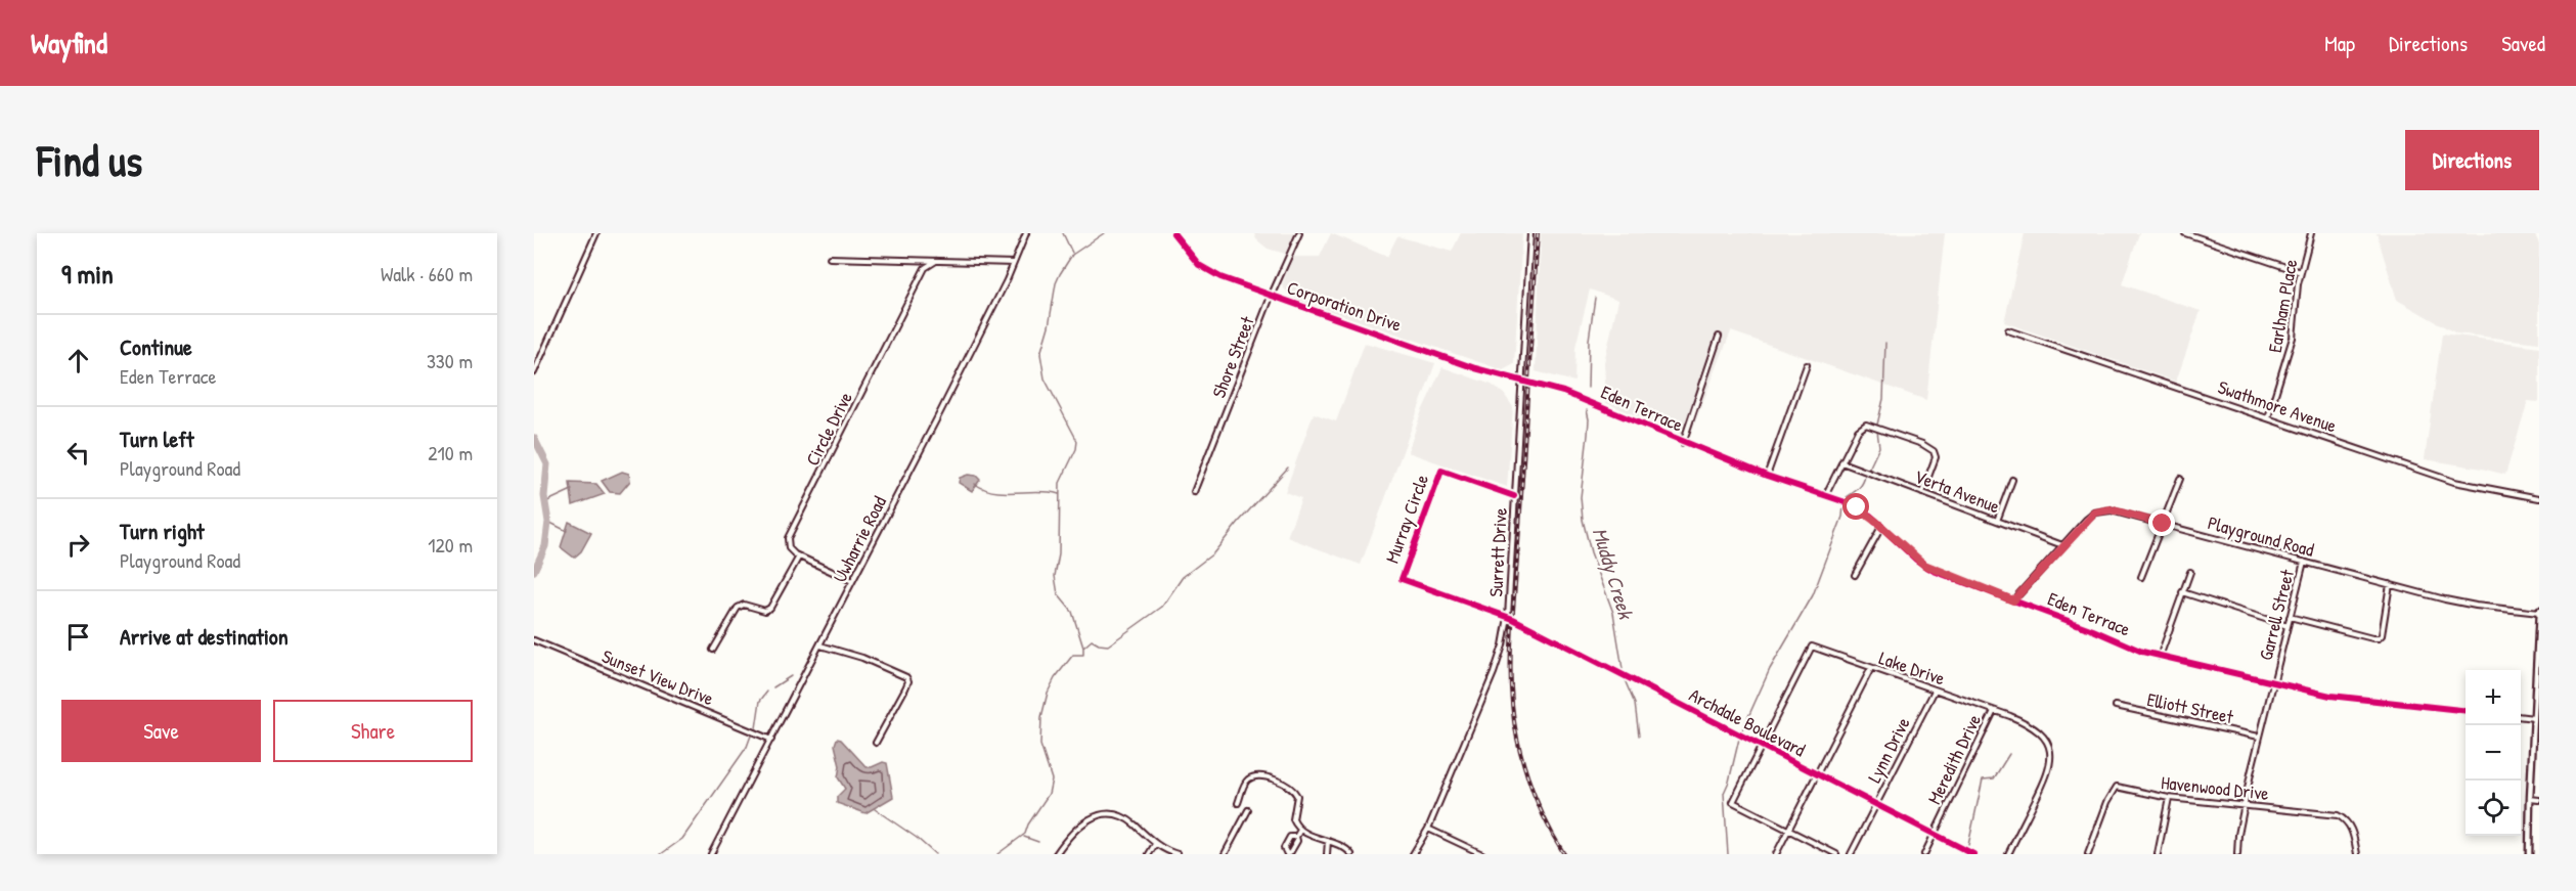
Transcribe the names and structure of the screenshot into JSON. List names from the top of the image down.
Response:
{
  "streets": {
    "street": [
      "Corporation Drive",
      "Earlham Place",
      "Shore Street",
      "Swathmore Avenue",
      "Eden Terrace",
      "Circle Drive",
      "Verta Avenue",
      "Murray Circle",
      "Playground Road",
      "Uwharrie Road",
      "Surrett Drive",
      "Garrell Street",
      "Lake Drive",
      "Sunset View Drive",
      "Elliott Street",
      "Archdale Boulevard",
      "Lynn Drive",
      "Meredith Drive",
      "Havenwood Drive"
    ]
  },
  "crossings": [
    ["Corporation Drive", "Shore Street"],
    ["Corporation Drive", "Eden Terrace"],
    ["Corporation Drive", "Surrett Drive"],
    ["Earlham Place", "Swathmore Avenue"],
    ["Eden Terrace", "Playground Road"],
    ["Eden Terrace", "Surrett Drive"],
    ["Eden Terrace", "Garrell Street"],
    ["Verta Avenue", "Playground Road"],
    ["Murray Circle", "Surrett Drive"],
    ["Murray Circle", "Archdale Boulevard"],
    ["Playground Road", "Garrell Street"],
    ["Uwharrie Road", "Sunset View Drive"],
    ["Surrett Drive", "Archdale Boulevard"],
    ["Garrell Street", "Elliott Street"],
    ["Garrell Street", "Havenwood Drive"],
    ["Lake Drive", "Archdale Boulevard"],
    ["Lake Drive", "Lynn Drive"],
    ["Lake Drive", "Meredith Drive"],
    ["Archdale Boulevard", "Lynn Drive"],
    ["Archdale Boulevard", "Meredith Drive"]
  ],
  "water": ["Muddy Creek"],
  "page": {
    "header": "Wayfind",
    "nav": ["Map", "Directions", "Saved"],
    "buttons": [
      "Directions",
      ["Save", "Share"]
    ],
    "title": "Find us",
    "heading": ["9 min", "Walk · 660 m"],
    "list": [
      ["Continue", "Eden Terrace", "330 m"],
      ["Turn left", "Playground Road", "210 m"],
      ["Turn right", "Playground Road", "120 m"],
      "Arrive at destination"
    ],
    "map_buttons": ["+", "−"]
  }
}
